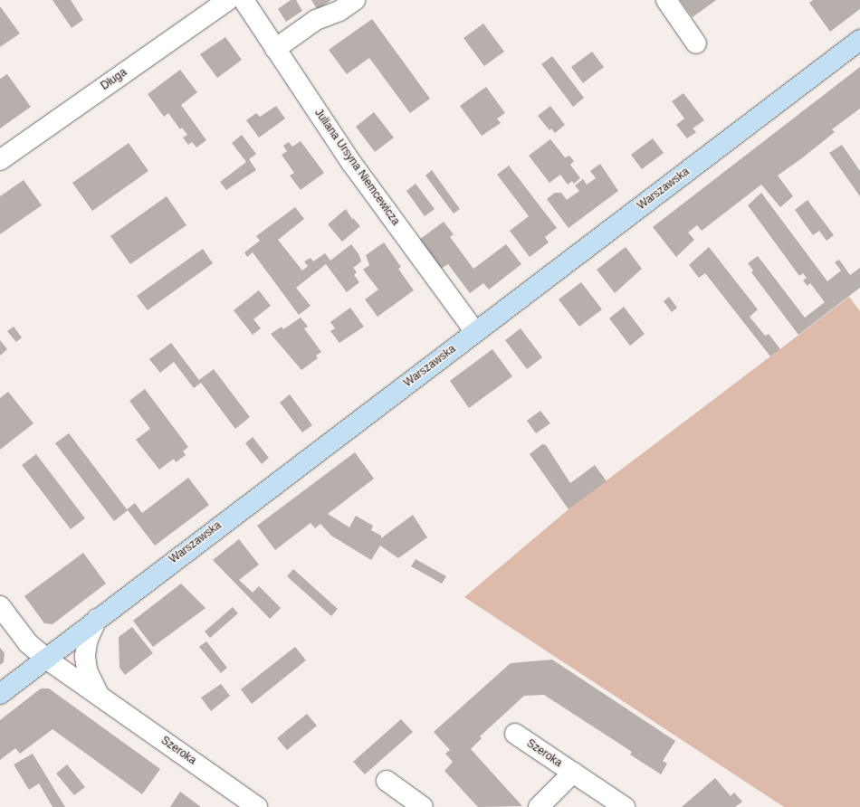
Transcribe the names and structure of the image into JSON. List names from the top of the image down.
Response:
{
  "streets": {
    "main road": ["Warszawska"],
    "street": ["Długa", "Juliana Ursyna Niemcewicza", "Szeroka"]
  },
  "crossings": [
    ["Juliana Ursyna Niemcewicza", "Warszawska"],
    ["Warszawska", "Szeroka"]
  ]
}
